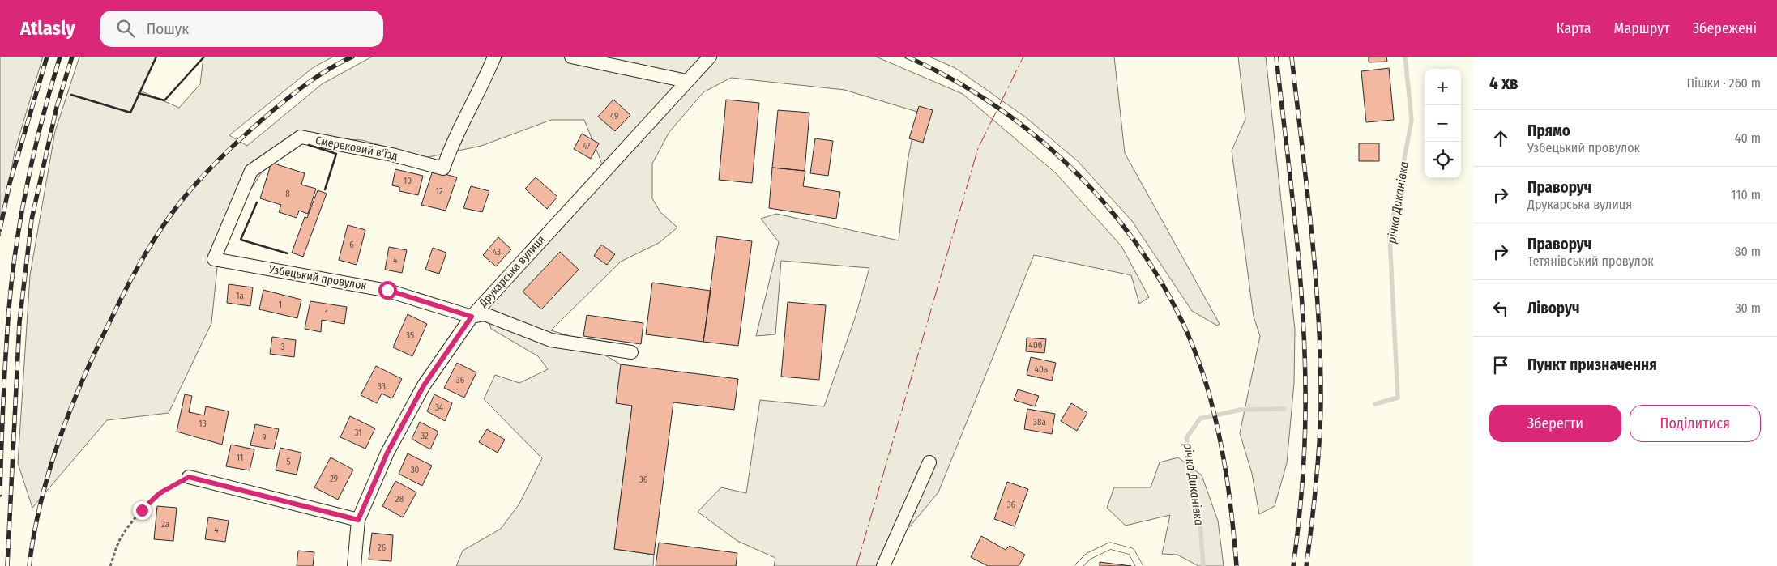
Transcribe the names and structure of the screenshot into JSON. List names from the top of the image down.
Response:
{
  "streets": {
    "street": ["Смерековий в'їзд", "Друкарська вулиця", "Узбецький провулок"]
  },
  "crossings": [
    ["Смерековий в'їзд", "Узбецький провулок"],
    ["Друкарська вулиця", "Узбецький провулок"]
  ],
  "water": ["річка Диканівка"],
  "house_numbers": [
    "49",
    "47",
    "10",
    "12",
    "8",
    "6",
    "43",
    "4",
    "1а",
    "1",
    "1",
    "35",
    "40б",
    "3",
    "40а",
    "36",
    "33",
    "34",
    "38а",
    "13",
    "31",
    "32",
    "9",
    "11",
    "5",
    "30",
    "29",
    "36",
    "28",
    "36",
    "2а",
    "4",
    "26"
  ],
  "page": {
    "header": "Atlasly",
    "search": "Пошук",
    "nav": ["Карта", "Маршрут", "Збережені"],
    "heading": ["4 хв", "Пішки · 260 m"],
    "map_buttons": ["+", "−"],
    "list": [
      ["Прямо", "Узбецький провулок", "40 m"],
      ["Праворуч", "Друкарська вулиця", "110 m"],
      ["Праворуч", "Тетянівський провулок", "80 m"],
      ["Ліворуч", "30 m"],
      "Пункт призначення"
    ],
    "buttons": ["Зберегти", "Поділитися"]
  }
}
